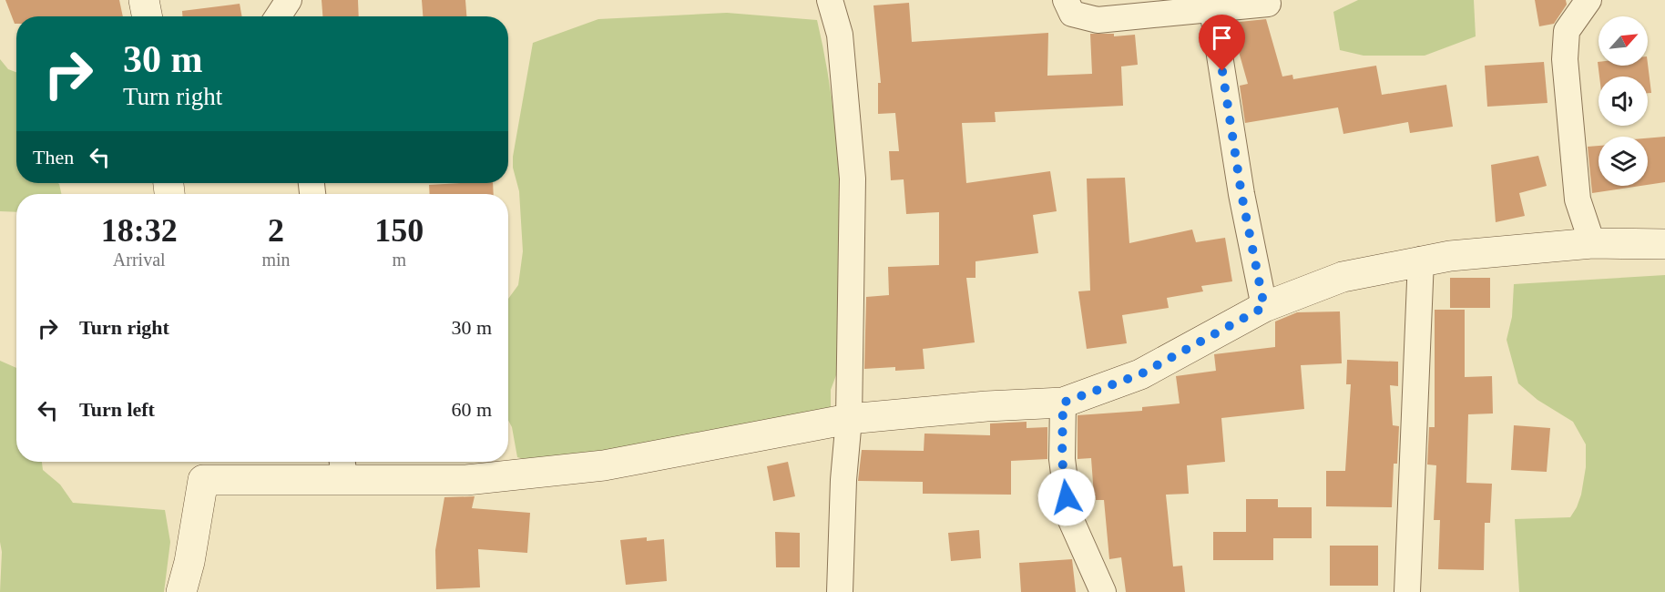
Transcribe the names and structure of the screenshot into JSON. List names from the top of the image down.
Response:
{
  "north": "top right",
  "page": {
    "turn": ["30 m", "Turn right"],
    "then": "Then",
    "eta": [
      "18:32",
      "Arrival",
      "2",
      "min",
      "150",
      "m"
    ],
    "list": [
      {
        "name": "Turn right",
        "value": "30 m"
      },
      {
        "name": "Turn left",
        "value": "60 m"
      }
    ]
  }
}
